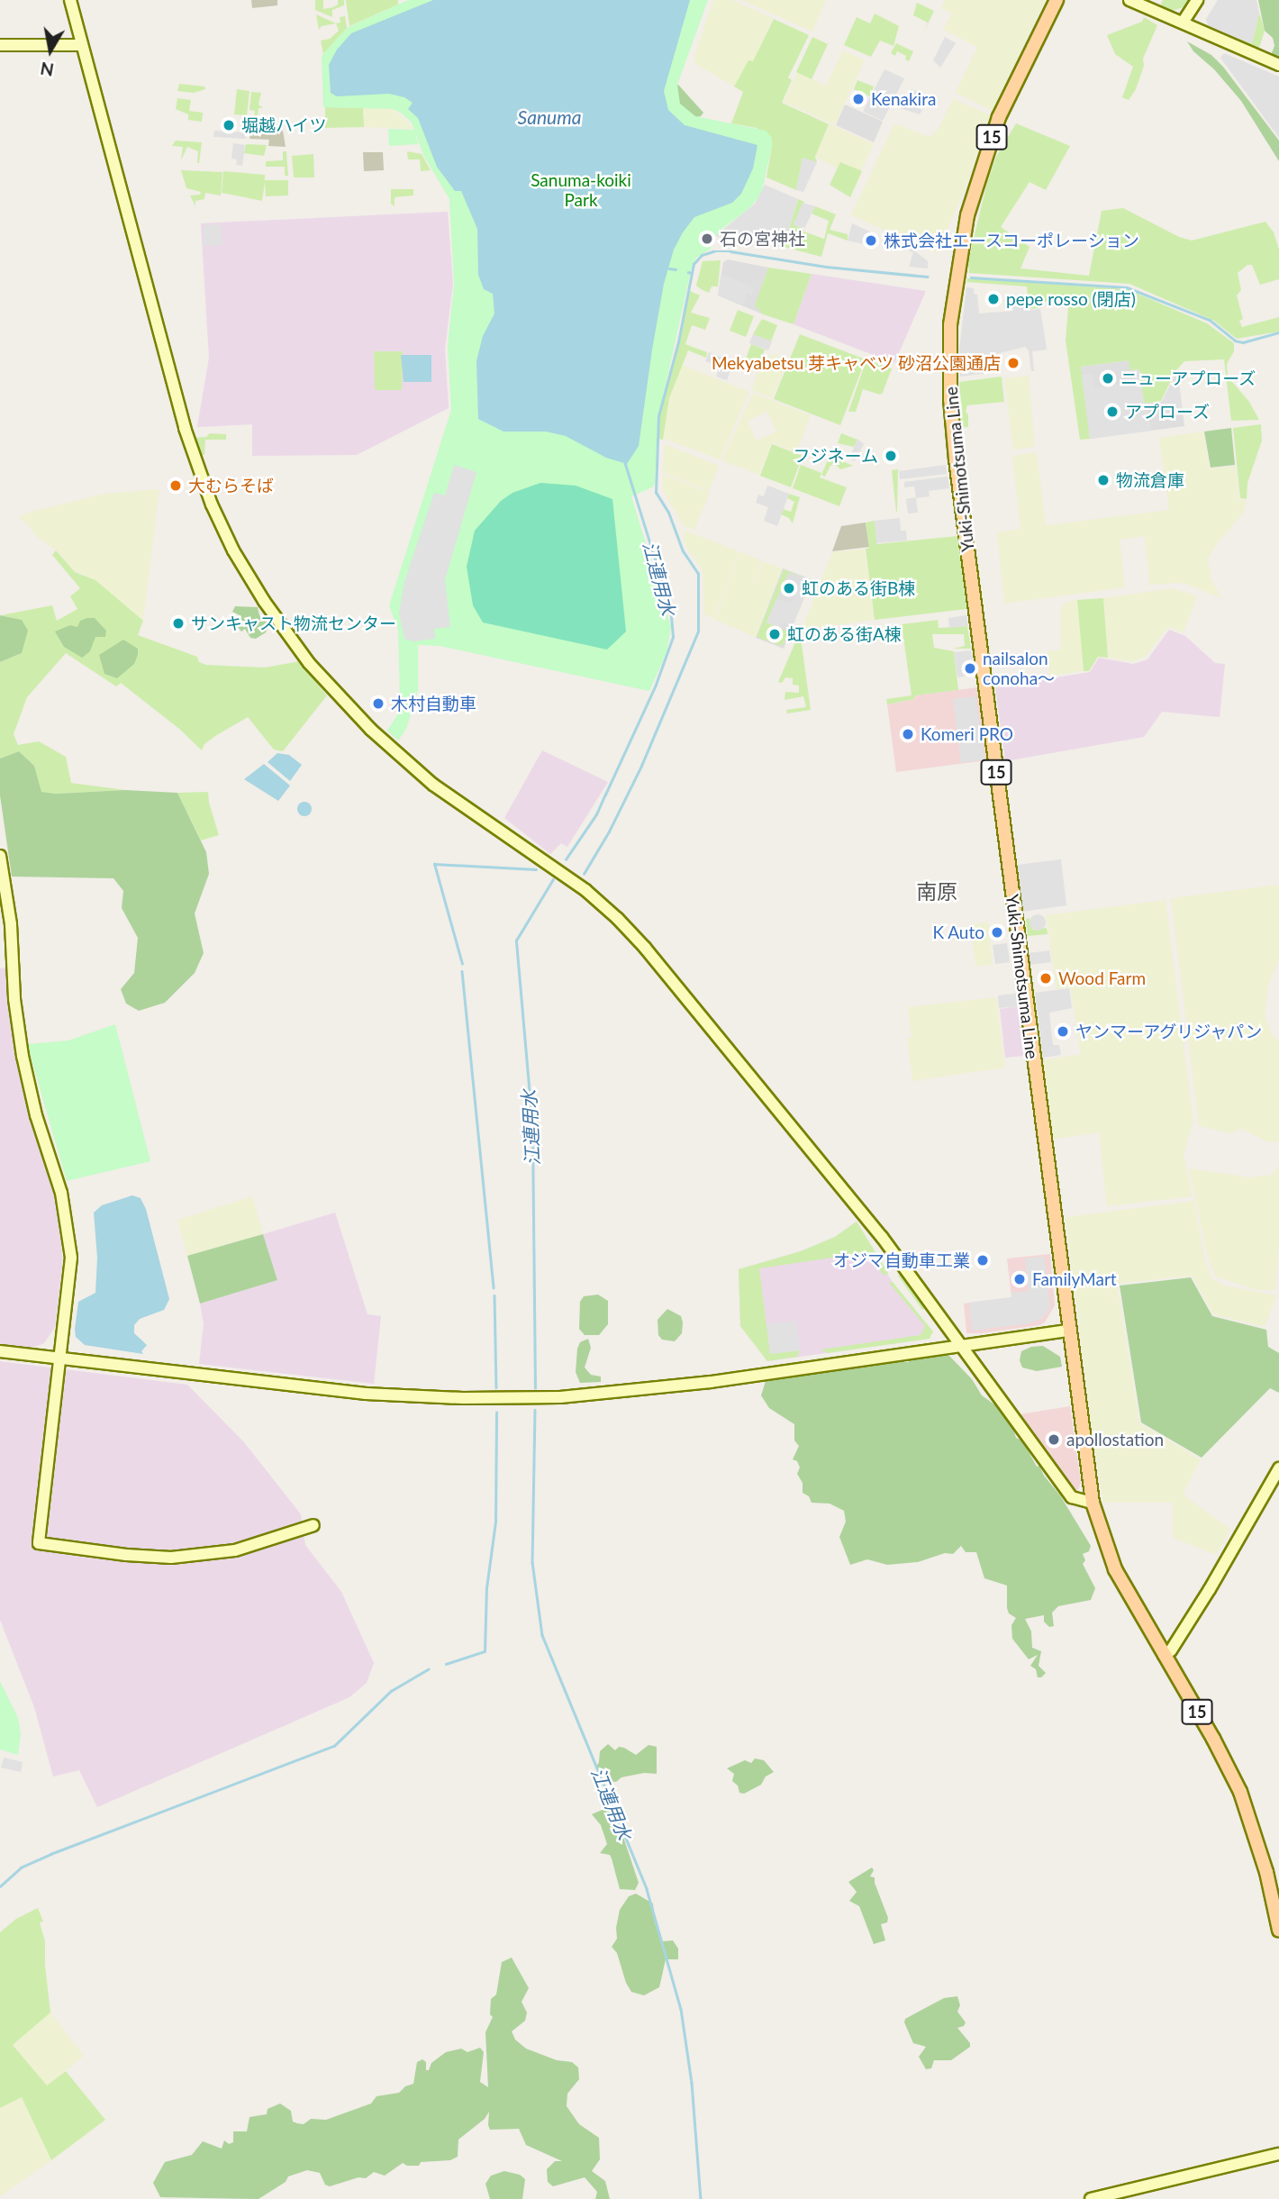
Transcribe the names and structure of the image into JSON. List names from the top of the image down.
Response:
{
  "streets": {
    "main road": ["15", "Yuki-Shimotsuma Line"]
  },
  "districts": ["南原"],
  "water": ["Sanuma", "江連用水"],
  "parks": ["Sanuma-koiki Park"],
  "places": [
    "Kenakira",
    "堀越ハイツ",
    "石の宮神社",
    "株式会社エースコーポレーション",
    "pepe rosso (閉店)",
    "Mekyabetsu 芽キャベツ 砂沼公園通店",
    "ニューアプローズ",
    "アプローズ",
    "フジネーム",
    "物流倉庫",
    "大むらそば",
    "虹のある街B棟",
    "サンキャスト物流センター",
    "虹のある街A棟",
    "nailsalon conoha〜",
    "木村自動車",
    "Komeri PRO",
    "K Auto",
    "Wood Farm",
    "ヤンマーアグリジャパン",
    "オジマ自動車工業",
    "FamilyMart",
    "apollostation"
  ],
  "north": "bottom"
}
